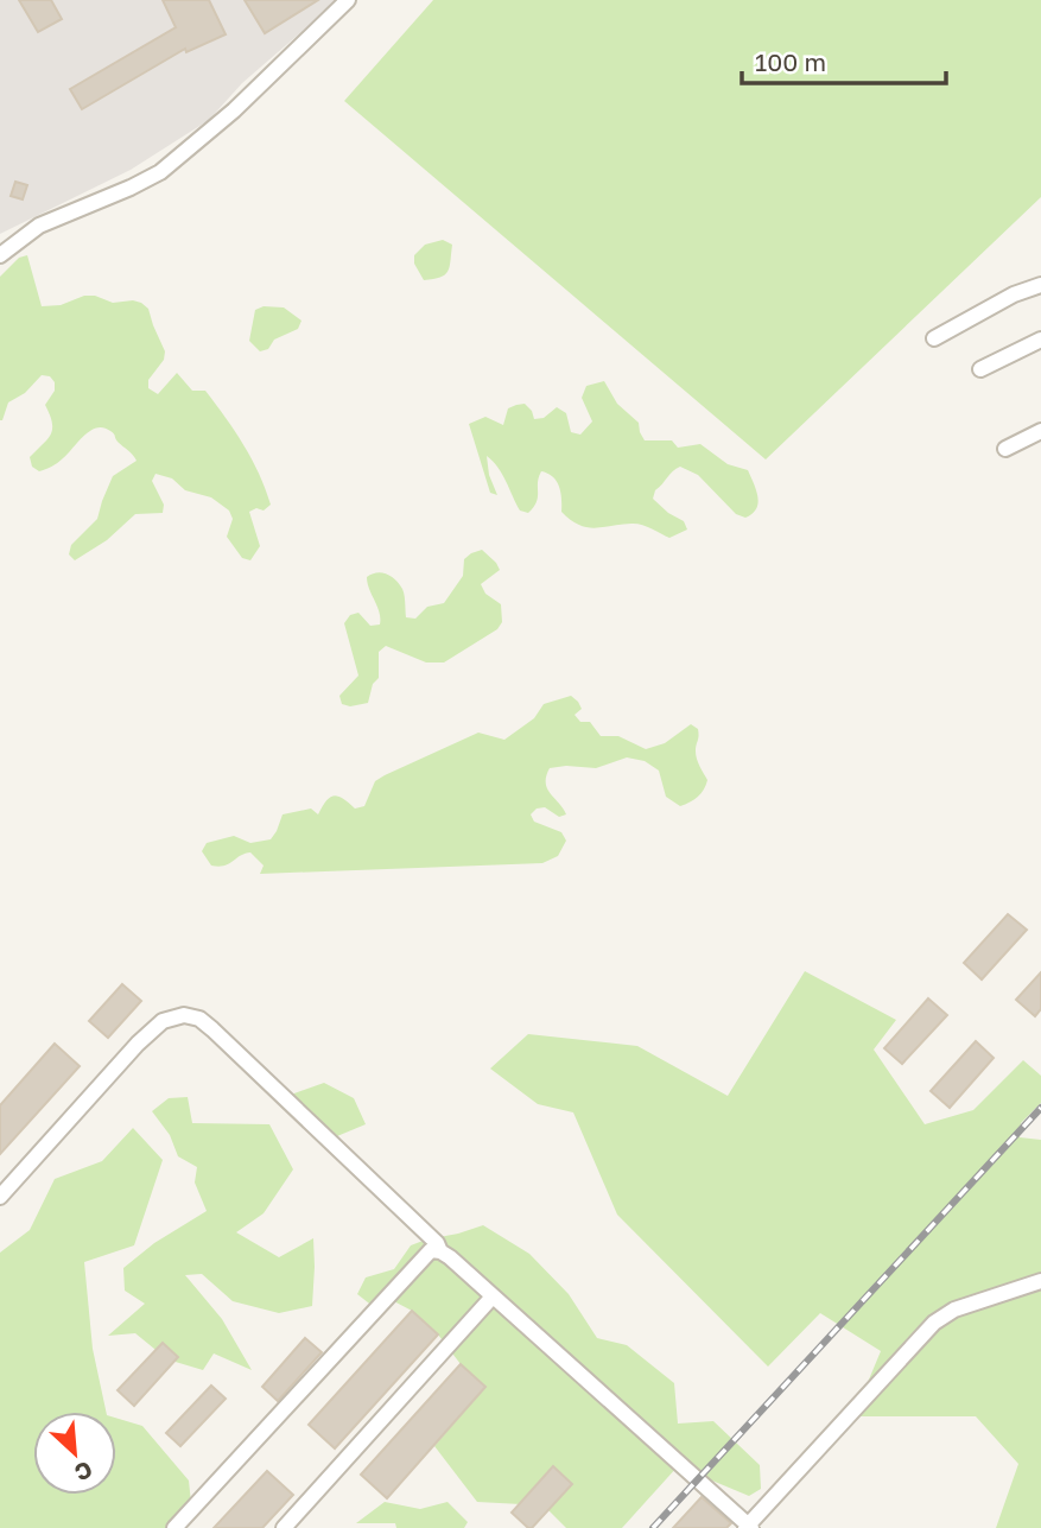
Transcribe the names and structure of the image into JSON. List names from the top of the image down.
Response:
{
  "scale_bar": "100 m",
  "north": "bottom right"
}
